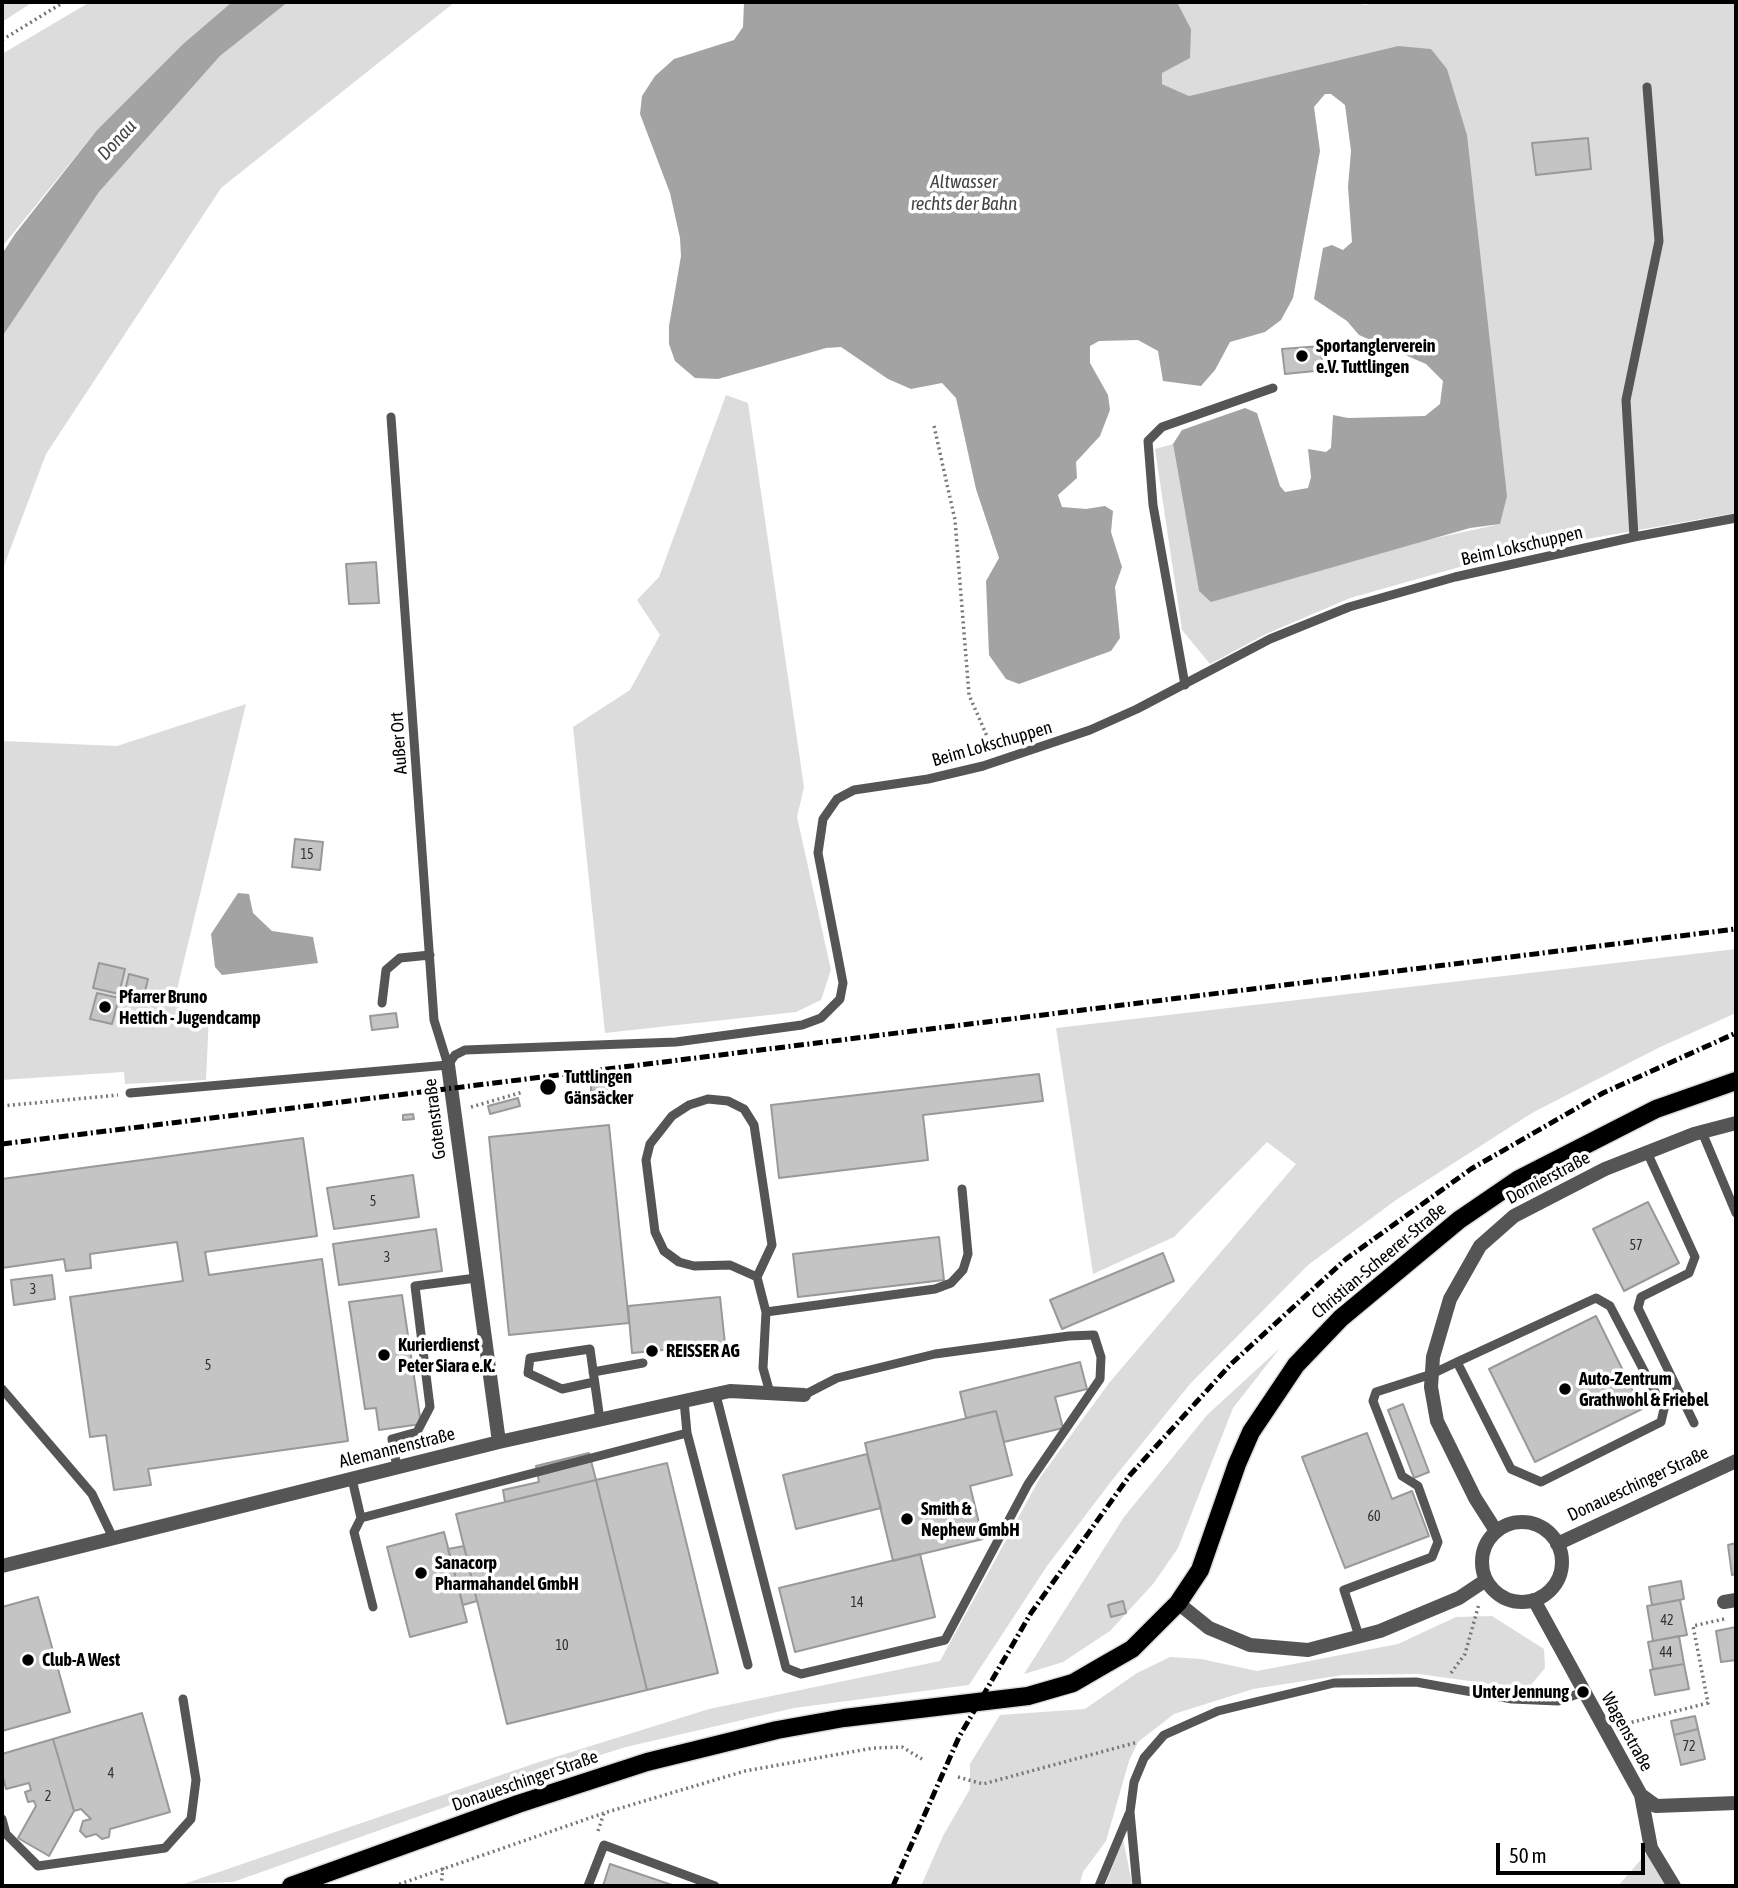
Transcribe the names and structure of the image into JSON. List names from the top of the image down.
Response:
{
  "streets": {
    "main road": ["Christian-Scheerer-Straße", "Donaueschinger Straße"],
    "street": [
      "Gotenstraße",
      "Dornierstraße",
      "Alemannenstraße",
      "Wagenstraße"
    ],
    "lane": ["Beim Lokschuppen", "Außer Ort"]
  },
  "crossings": [
    ["Beim Lokschuppen", "Außer Ort"],
    ["Beim Lokschuppen", "Gotenstraße"],
    ["Außer Ort", "Gotenstraße"],
    ["Gotenstraße", "Alemannenstraße"],
    ["Dornierstraße", "Donaueschinger Straße"],
    ["Dornierstraße", "Wagenstraße"],
    ["Christian-Scheerer-Straße", "Donaueschinger Straße"],
    ["Donaueschinger Straße", "Wagenstraße"]
  ],
  "water": ["Donau", "Altwasser rechts der Bahn"],
  "places": [
    "Sportanglerverein e.V. Tuttlingen",
    "Pfarrer Bruno Hettich - Jugendcamp",
    "Tuttlingen Gänsäcker",
    "REISSER AG",
    "Kurierdienst Peter Siara e.K.",
    "Auto-Zentrum Grathwohl & Friebel",
    "Smith & Nephew GmbH",
    "Sanacorp Pharmahandel GmbH",
    "Club-A West",
    "Unter Jennung"
  ],
  "house_numbers": [
    "15",
    "5",
    "57",
    "3",
    "3",
    "5",
    "60",
    "14",
    "42",
    "10",
    "44",
    "72",
    "4",
    "2"
  ],
  "scale_bar": "50 m"
}
